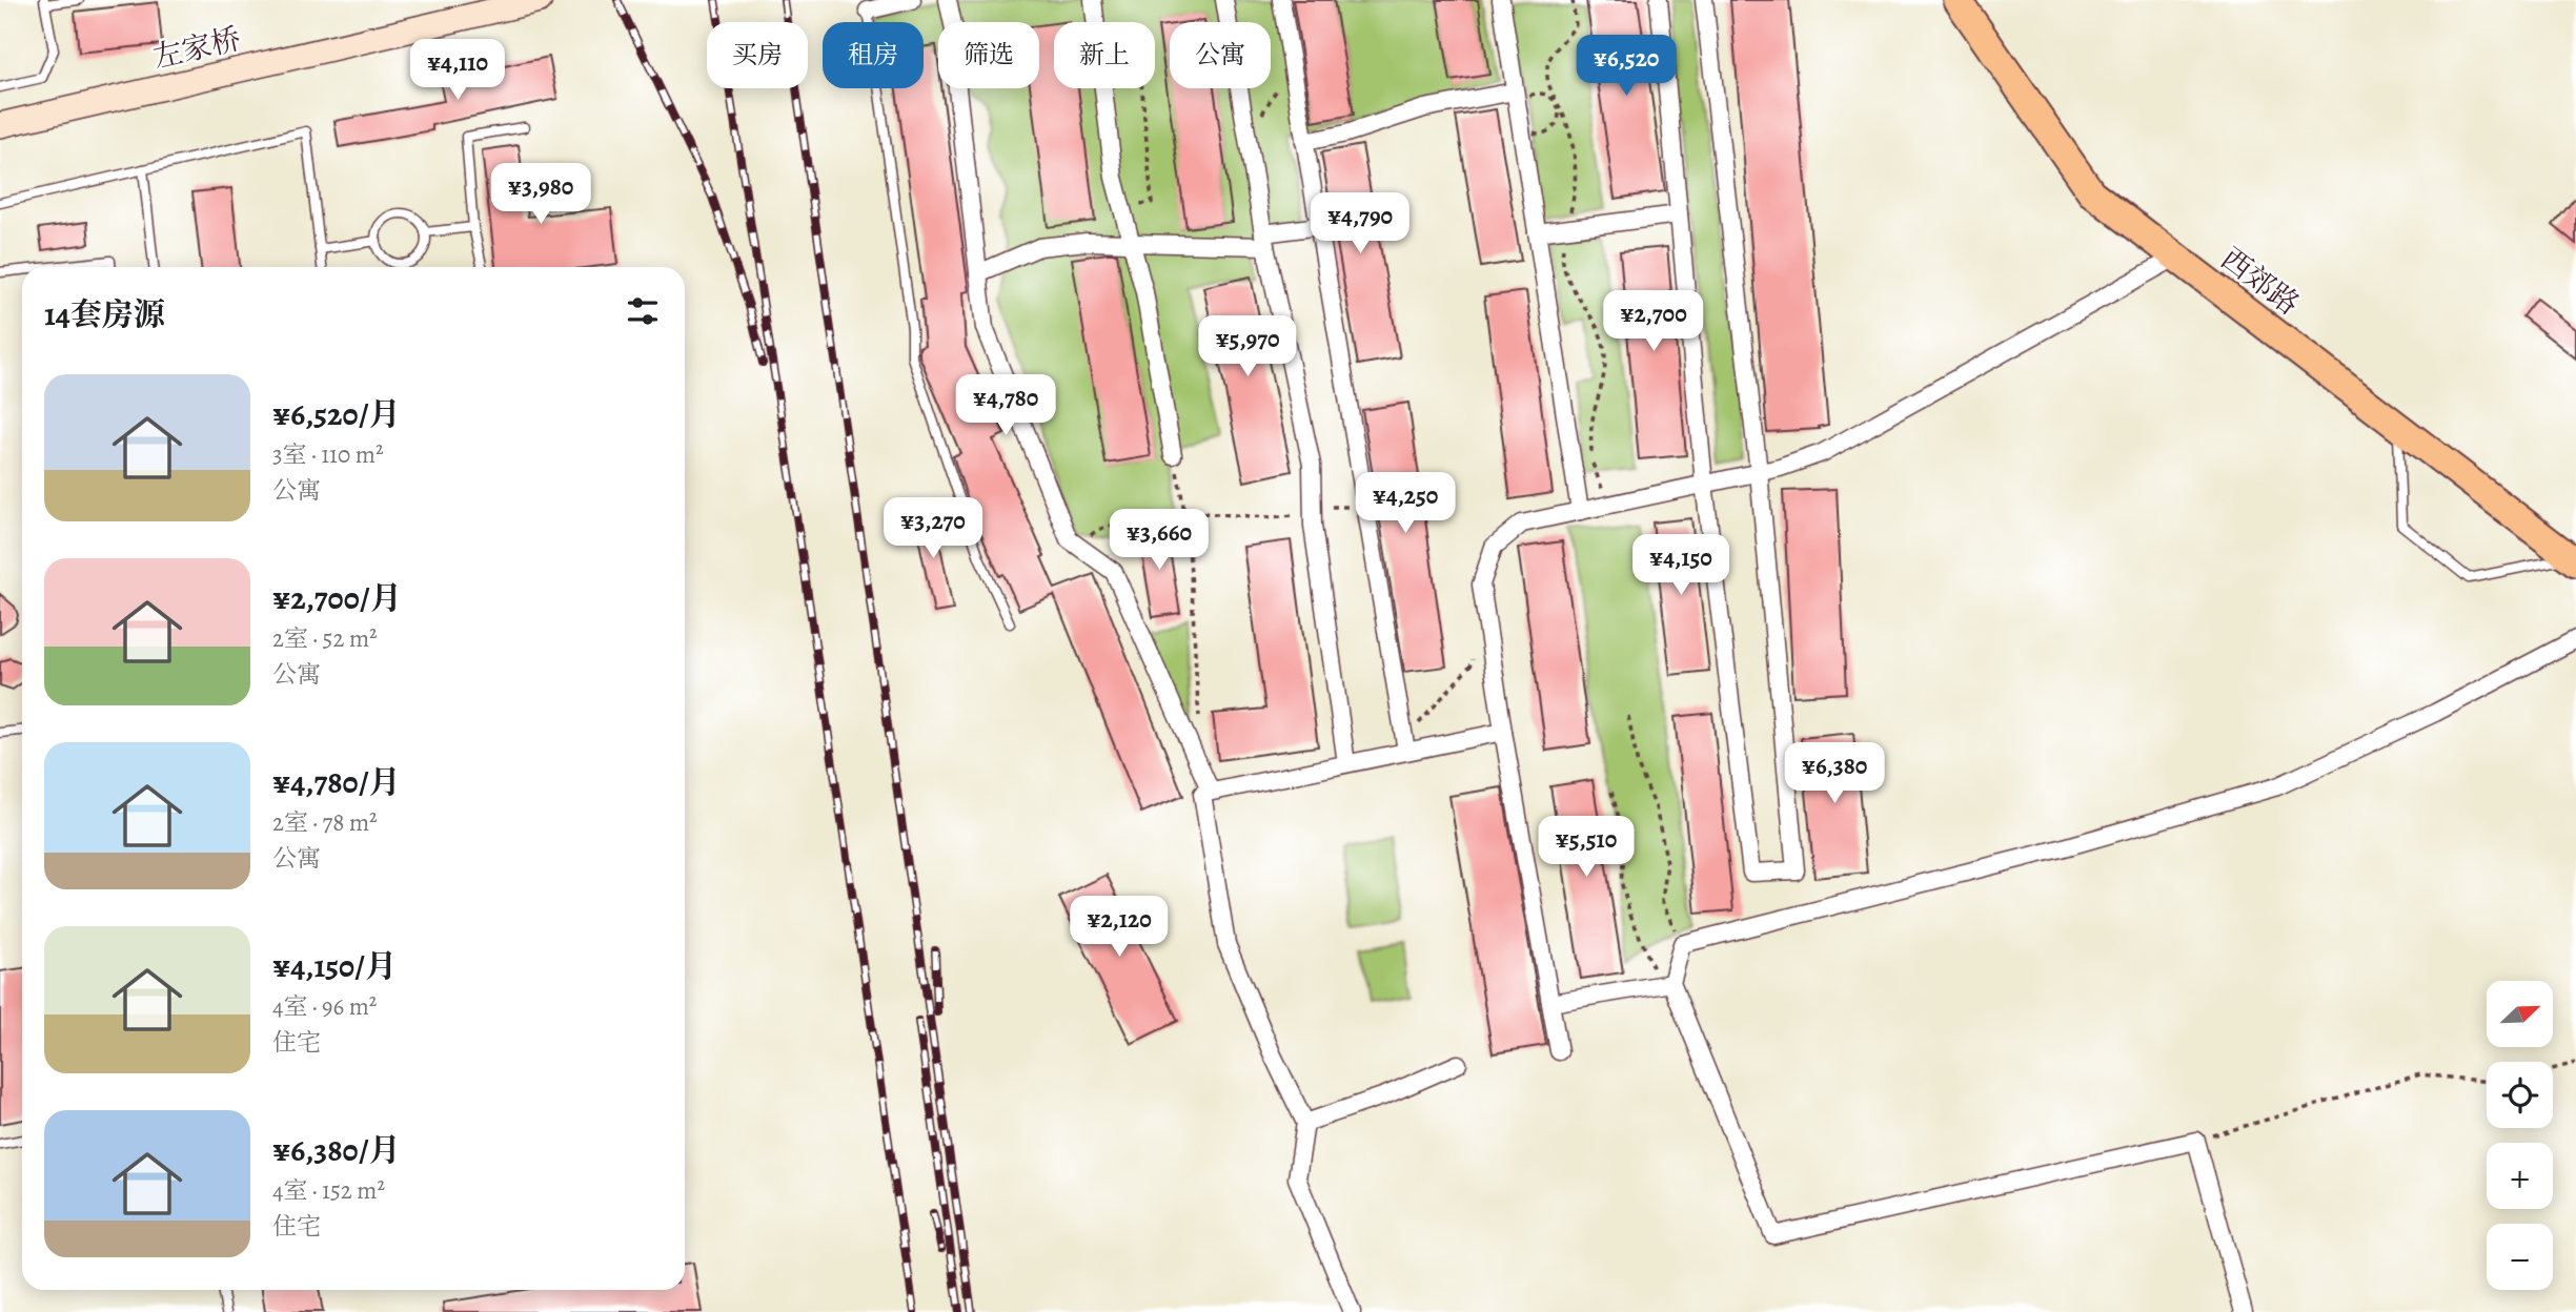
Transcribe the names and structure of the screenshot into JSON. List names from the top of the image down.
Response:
{
  "streets": {
    "main road": ["左家桥", "西郊路"]
  },
  "north": "top right",
  "page": {
    "chip": [
      "买房",
      "租房",
      "筛选",
      "新上",
      "公寓"
    ],
    "price": [
      "¥6,520",
      "¥4,110",
      "¥3,980",
      "¥4,790",
      "¥2,700",
      "¥5,970",
      "¥4,780",
      "¥4,250",
      "¥3,270",
      "¥3,660",
      "¥4,150",
      "¥6,380",
      "¥5,510",
      "¥2,120"
    ],
    "heading": "14套房源",
    "list": [
      {
        "name": "¥6,520/月",
        "note": "3室 · 110 m² · 公寓"
      },
      {
        "name": "¥2,700/月",
        "note": "2室 · 52 m² · 公寓"
      },
      {
        "name": "¥4,780/月",
        "note": "2室 · 78 m² · 公寓"
      },
      {
        "name": "¥4,150/月",
        "note": "4室 · 96 m² · 住宅"
      },
      {
        "name": "¥6,380/月",
        "note": "4室 · 152 m² · 住宅"
      }
    ],
    "map_buttons": ["+", "−"]
  }
}
